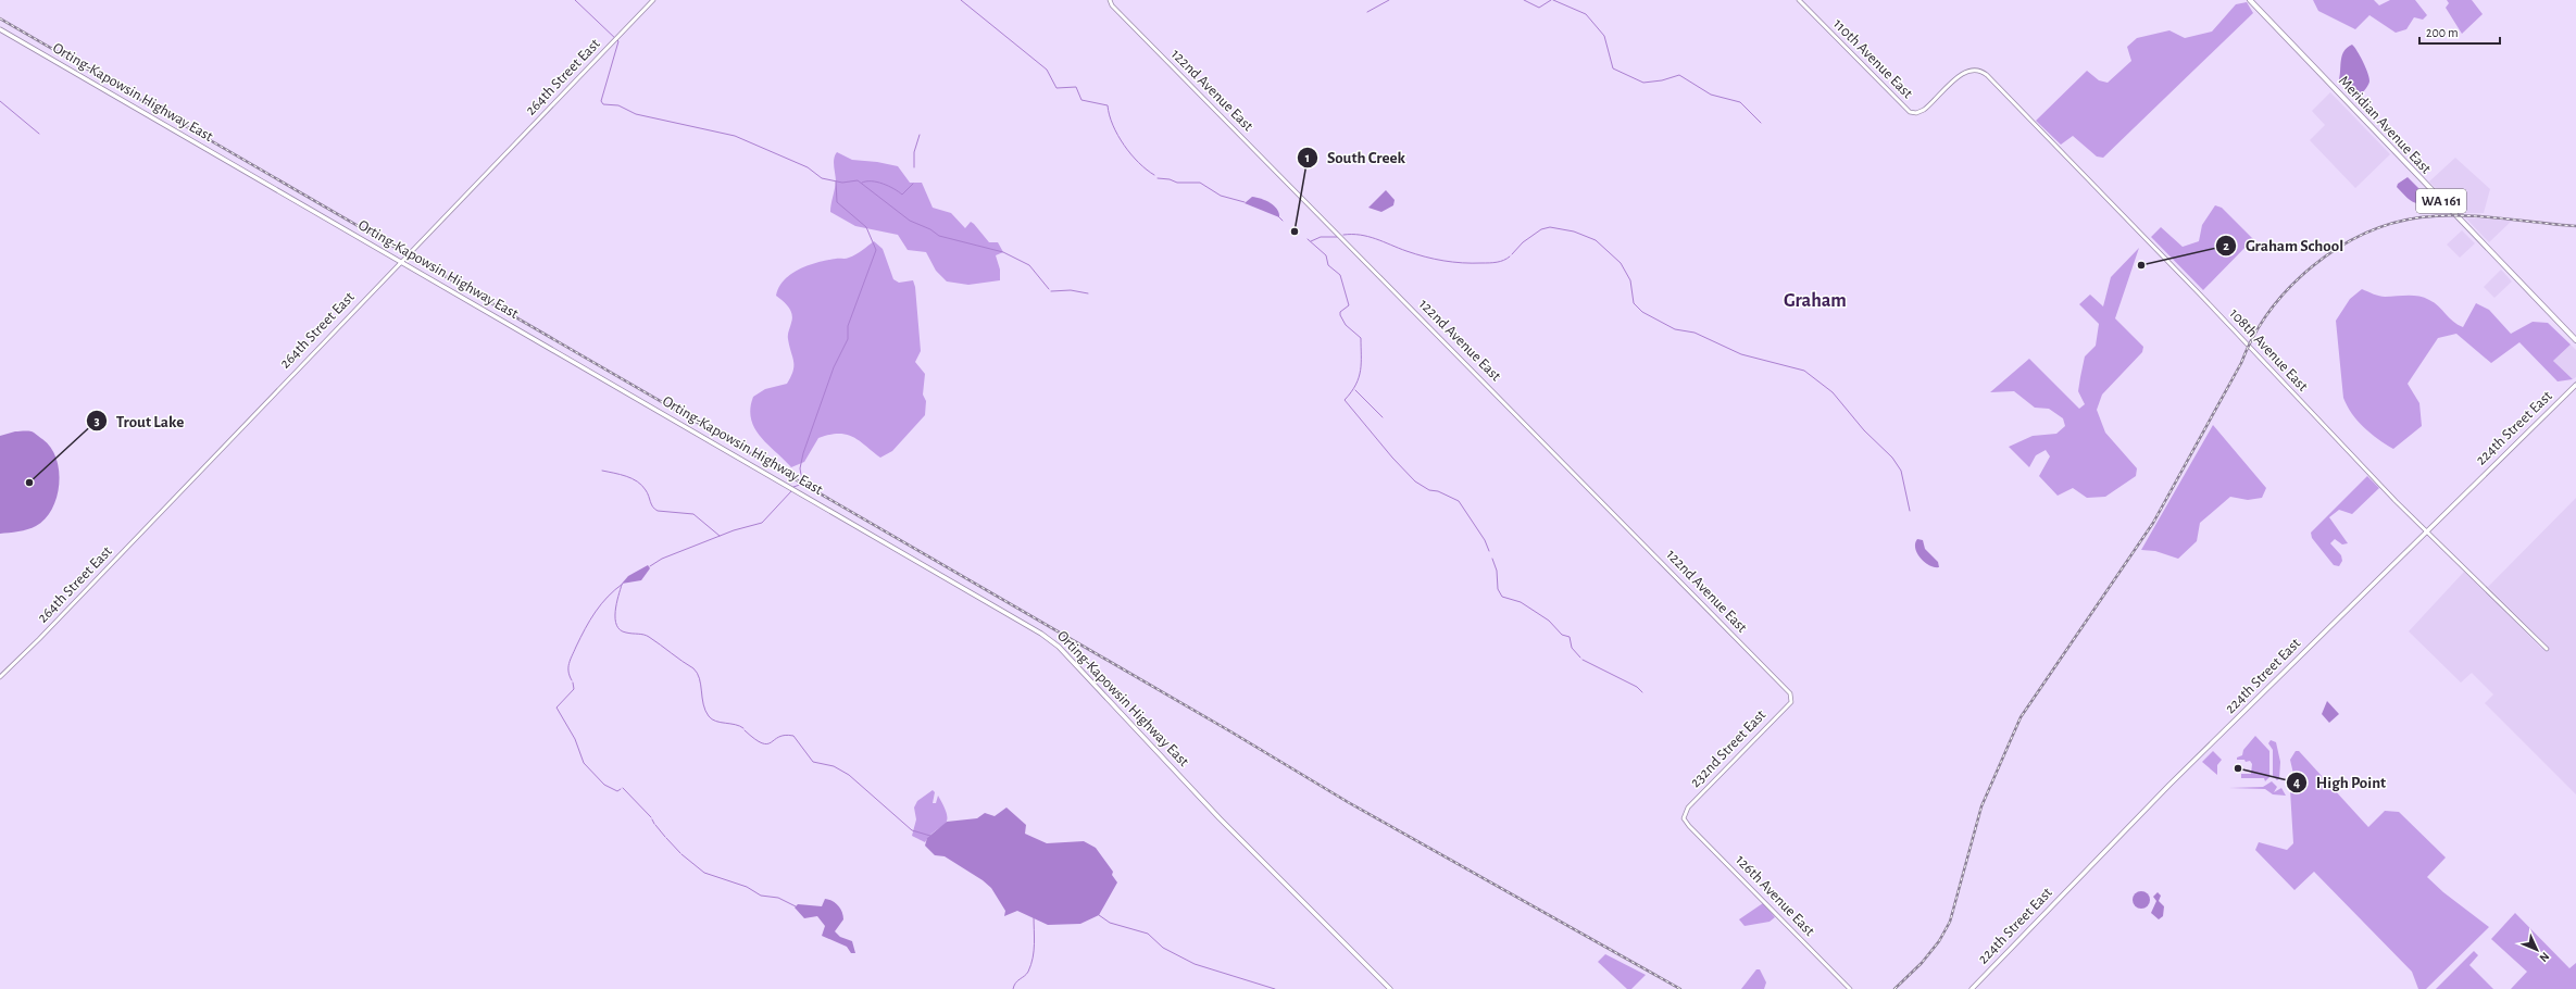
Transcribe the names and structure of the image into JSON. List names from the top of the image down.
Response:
{
  "streets": {
    "main road": [
      "Orting-Kapowsin Highway East",
      "Meridian Avenue East",
      "WA 161",
      "224th Street East"
    ],
    "street": [
      "110th Avenue East",
      "264th Street East",
      "122nd Avenue East",
      "108th Avenue East",
      "232nd Street East",
      "126th Avenue East"
    ]
  },
  "crossings": [
    ["110th Avenue East", "108th Avenue East"],
    ["264th Street East", "Orting-Kapowsin Highway East"],
    ["122nd Avenue East", "232nd Street East"],
    ["108th Avenue East", "224th Street East"],
    ["232nd Street East", "126th Avenue East"]
  ],
  "districts": ["Graham"],
  "places": [
    "South Creek",
    "Graham School",
    "Trout Lake",
    "High Point"
  ],
  "scale_bar": "200 m",
  "north": "bottom right"
}
